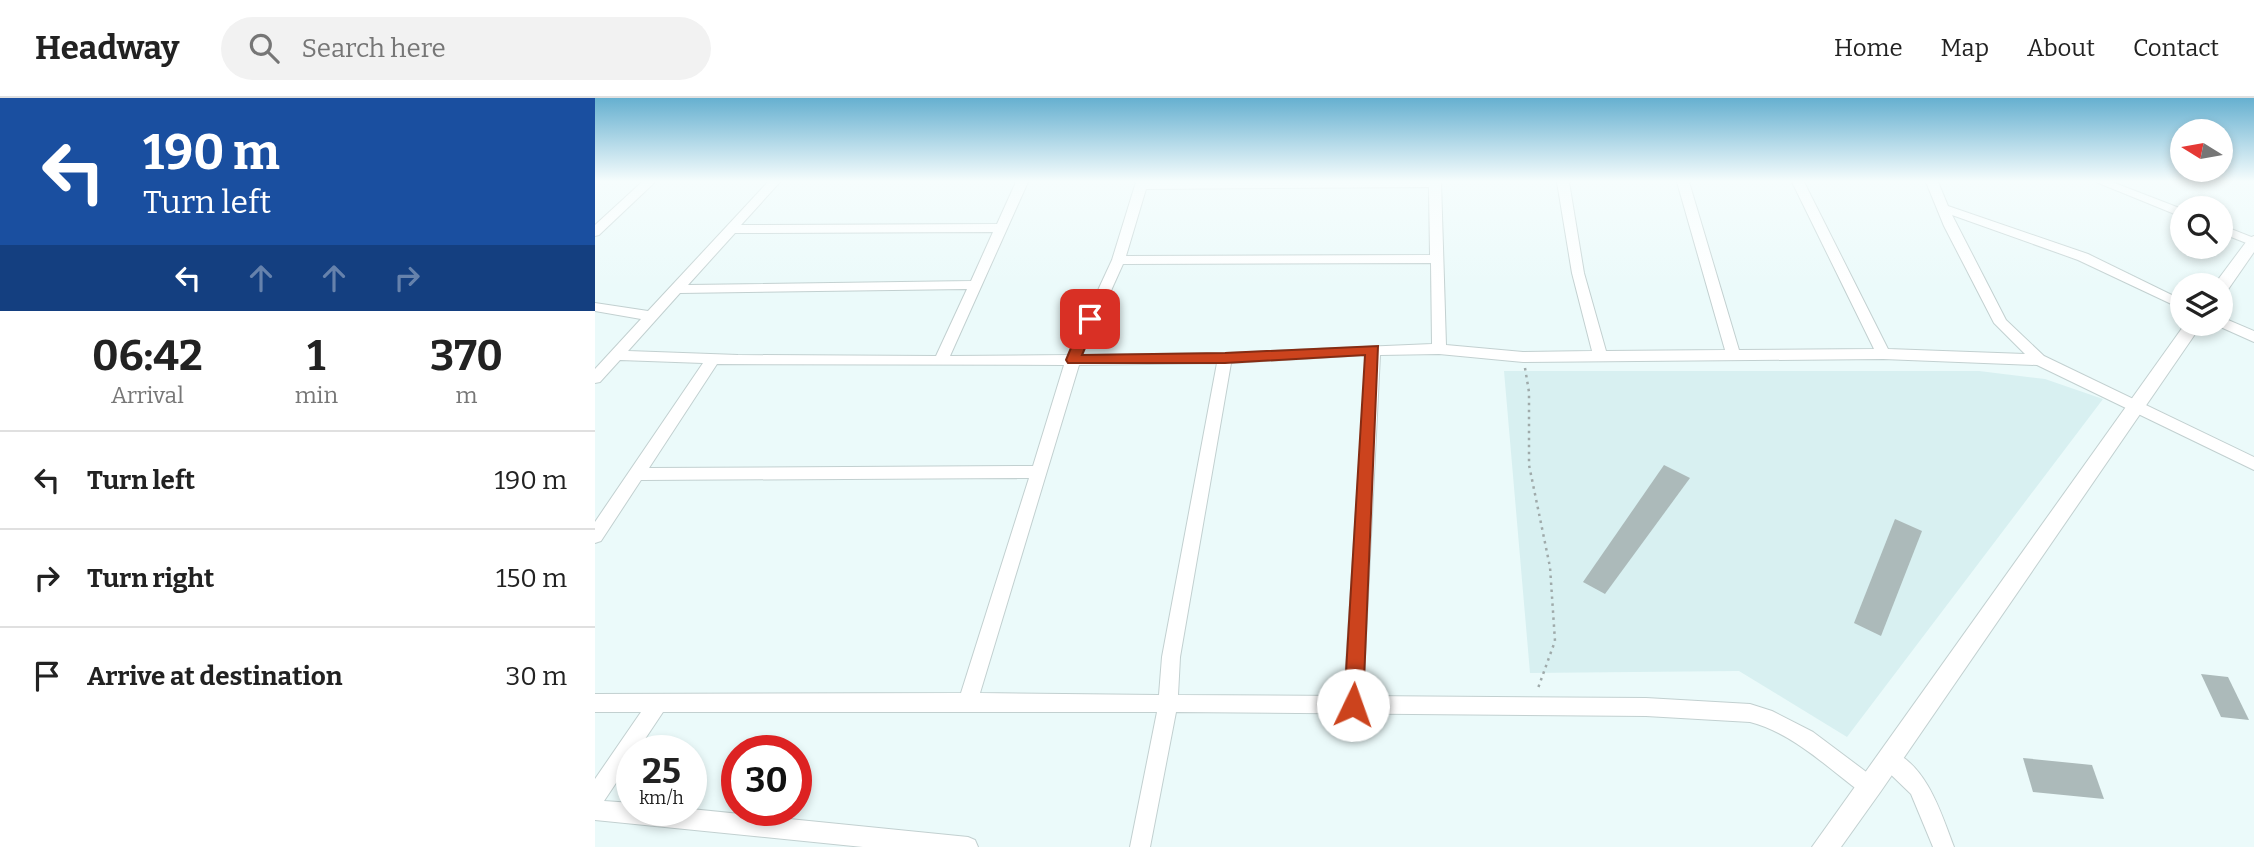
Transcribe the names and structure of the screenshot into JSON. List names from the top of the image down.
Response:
{
  "north": "left",
  "page": {
    "header": "Headway",
    "search": "Search here",
    "nav": [
      "Home",
      "Map",
      "About",
      "Contact"
    ],
    "turn": ["190 m", "Turn left"],
    "eta": [
      "06:42",
      "Arrival",
      "1",
      "min",
      "370",
      "m"
    ],
    "list": [
      {
        "name": "Turn left",
        "value": "190 m"
      },
      {
        "name": "Turn right",
        "value": "150 m"
      },
      {
        "name": "Arrive at destination",
        "value": "30 m"
      }
    ],
    "speed": "25 km/h",
    "limit": "30"
  }
}
